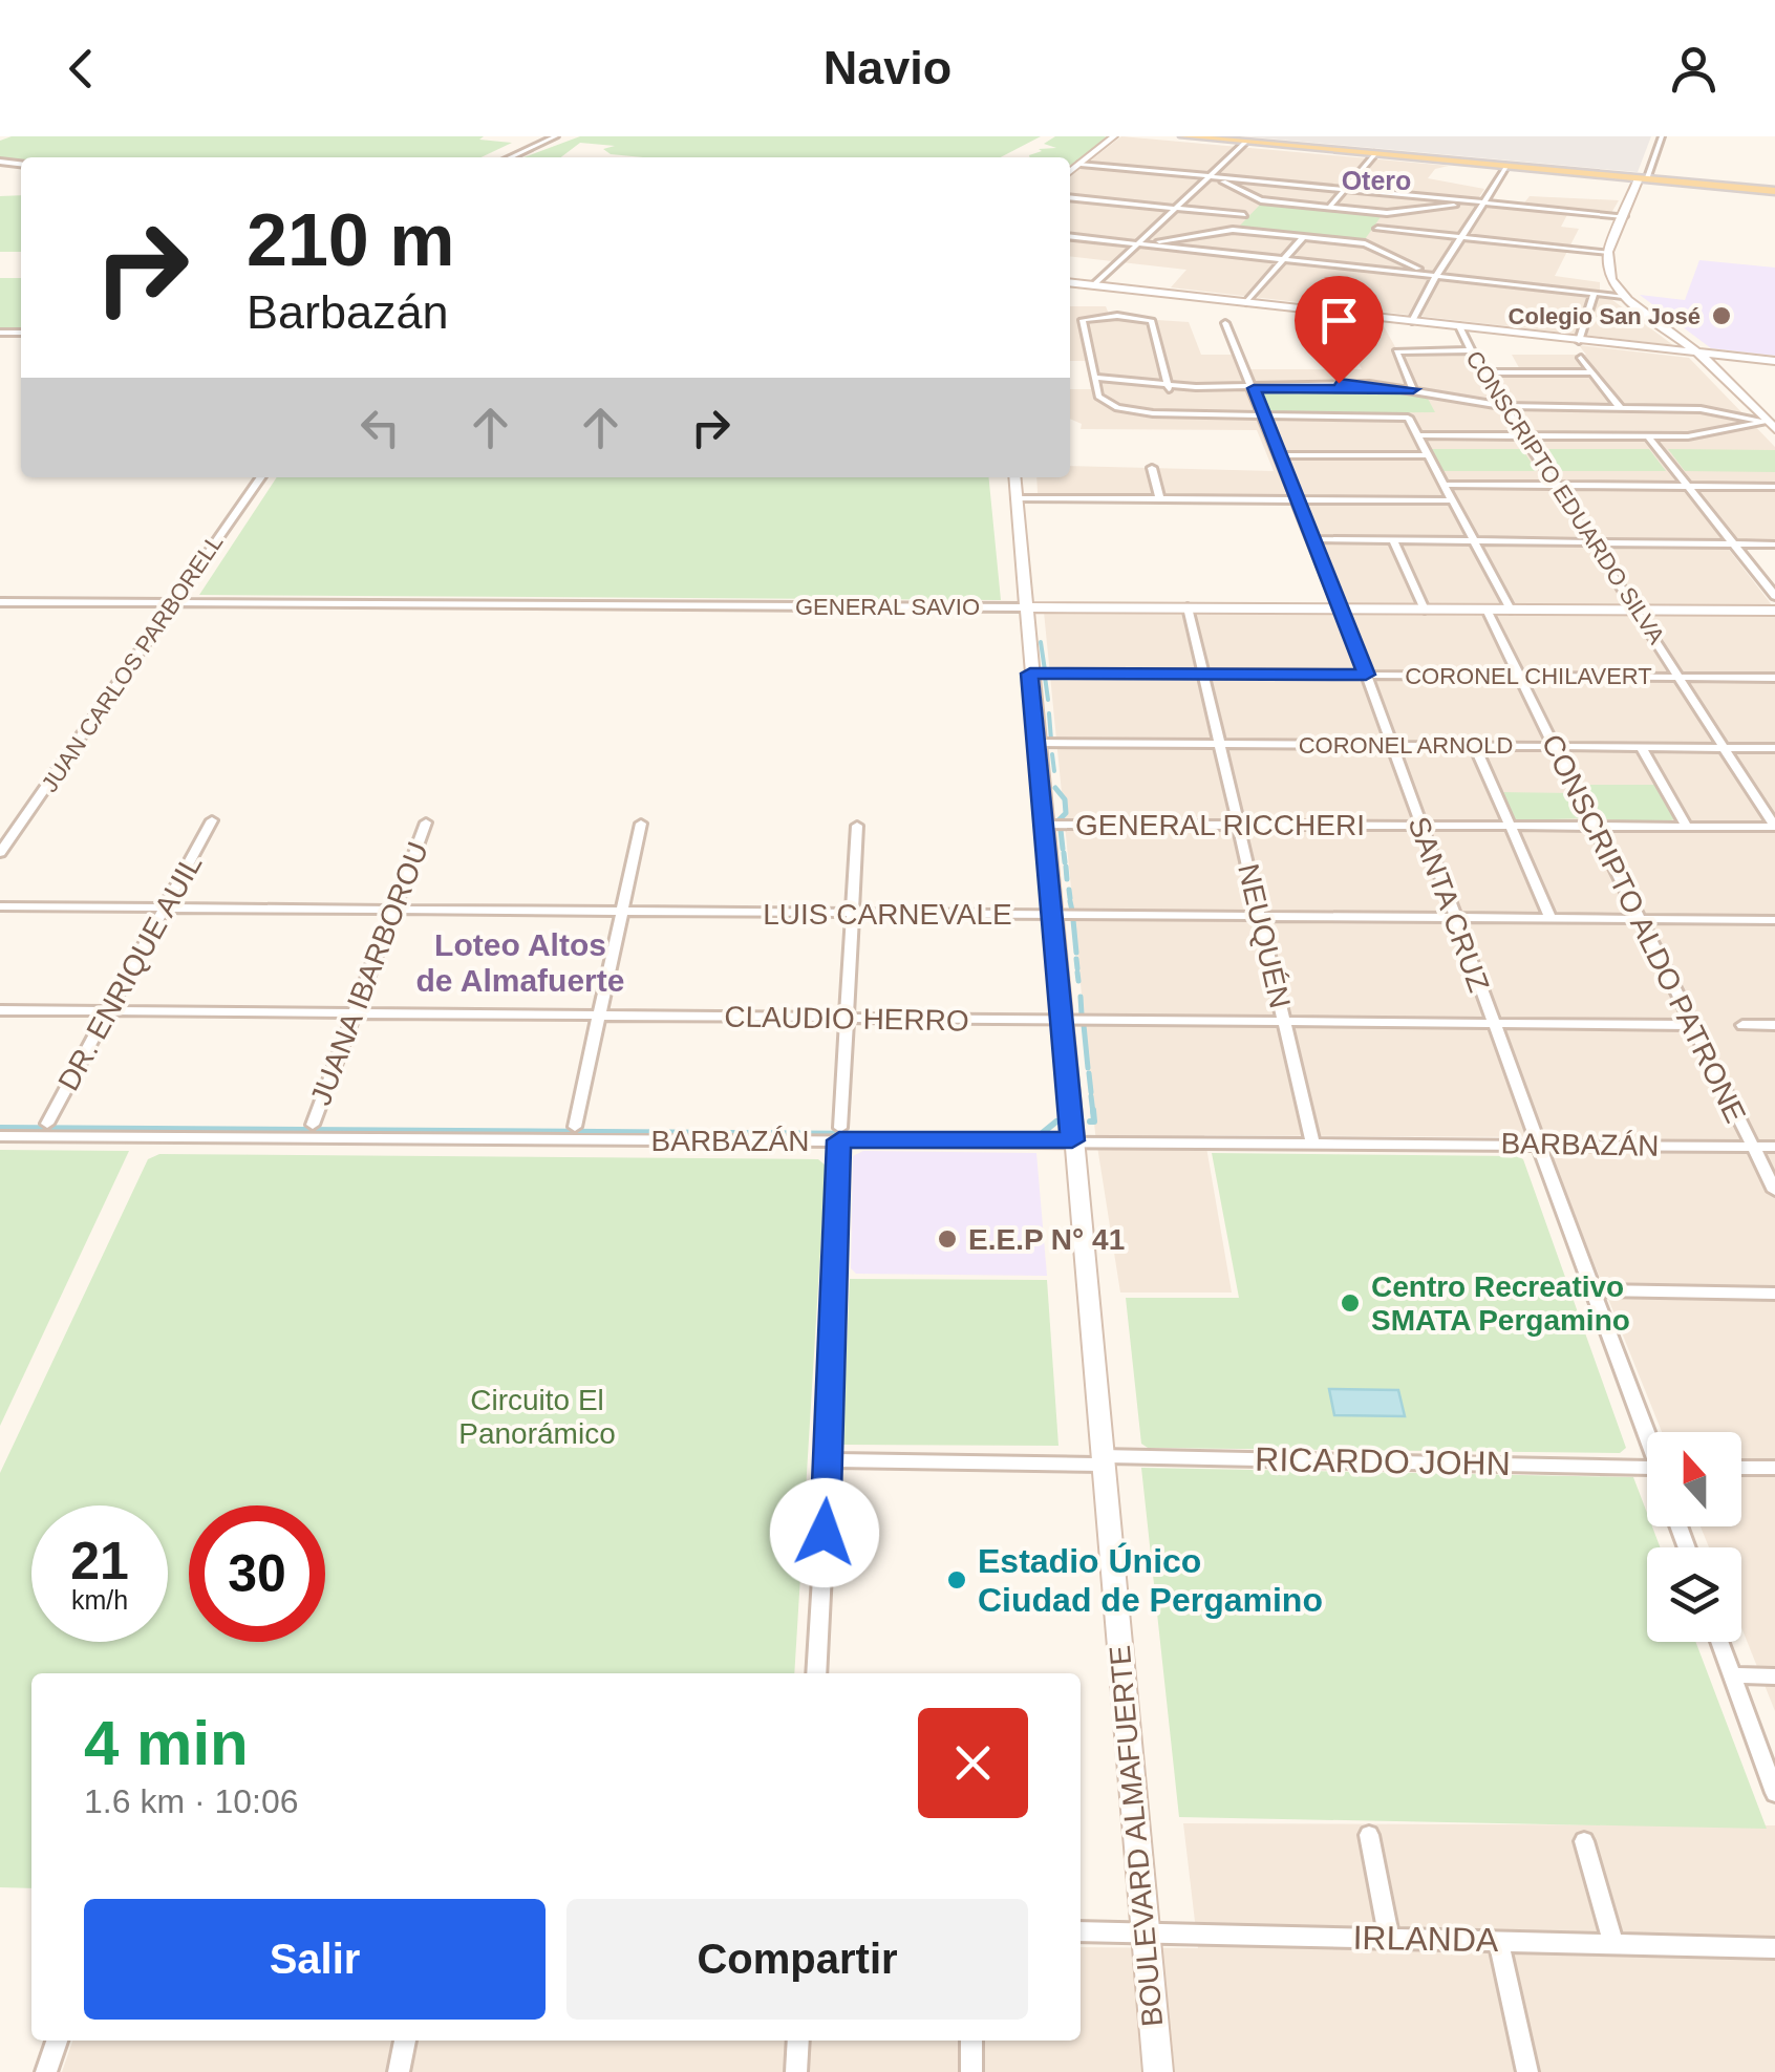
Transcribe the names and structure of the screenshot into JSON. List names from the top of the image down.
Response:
{
  "streets": {
    "main road": ["GENERAL SAVIO", "BOULEVARD ALMAFUERTE"],
    "street": [
      "CONSCRIPTO EDUARDO SILVA",
      "JUAN CARLOS PARBORELL",
      "CORONEL CHILAVERT",
      "CORONEL ARNOLD",
      "GENERAL RICCHERI",
      "SANTA CRUZ",
      "LUIS CARNEVALE",
      "CONSCRIPTO ALDO PATRONE",
      "NEUQUÉN",
      "DR. ENRIQUE AUIL",
      "JUANA IBARBOROU",
      "CLAUDIO HERRO",
      "BARBAZÁN",
      "RICARDO JOHN",
      "IRLANDA"
    ]
  },
  "crossings": [
    ["CONSCRIPTO EDUARDO SILVA", "GENERAL SAVIO"],
    ["CONSCRIPTO EDUARDO SILVA", "CORONEL CHILAVERT"],
    ["CONSCRIPTO EDUARDO SILVA", "CORONEL ARNOLD"],
    ["CONSCRIPTO EDUARDO SILVA", "GENERAL RICCHERI"],
    ["GENERAL SAVIO", "JUAN CARLOS PARBORELL"],
    ["GENERAL SAVIO", "SANTA CRUZ"],
    ["GENERAL SAVIO", "CONSCRIPTO ALDO PATRONE"],
    ["GENERAL SAVIO", "NEUQUÉN"],
    ["GENERAL SAVIO", "BOULEVARD ALMAFUERTE"],
    ["CORONEL CHILAVERT", "SANTA CRUZ"],
    ["CORONEL CHILAVERT", "CONSCRIPTO ALDO PATRONE"],
    ["CORONEL CHILAVERT", "NEUQUÉN"],
    ["CORONEL CHILAVERT", "BOULEVARD ALMAFUERTE"],
    ["CORONEL ARNOLD", "SANTA CRUZ"],
    ["CORONEL ARNOLD", "CONSCRIPTO ALDO PATRONE"],
    ["CORONEL ARNOLD", "NEUQUÉN"],
    ["CORONEL ARNOLD", "BOULEVARD ALMAFUERTE"],
    ["GENERAL RICCHERI", "SANTA CRUZ"],
    ["GENERAL RICCHERI", "CONSCRIPTO ALDO PATRONE"],
    ["GENERAL RICCHERI", "NEUQUÉN"],
    ["GENERAL RICCHERI", "BOULEVARD ALMAFUERTE"],
    ["SANTA CRUZ", "LUIS CARNEVALE"],
    ["SANTA CRUZ", "CLAUDIO HERRO"],
    ["SANTA CRUZ", "BARBAZÁN"],
    ["LUIS CARNEVALE", "CONSCRIPTO ALDO PATRONE"],
    ["LUIS CARNEVALE", "NEUQUÉN"],
    ["LUIS CARNEVALE", "DR. ENRIQUE AUIL"],
    ["LUIS CARNEVALE", "JUANA IBARBOROU"],
    ["LUIS CARNEVALE", "BOULEVARD ALMAFUERTE"],
    ["CONSCRIPTO ALDO PATRONE", "CLAUDIO HERRO"],
    ["CONSCRIPTO ALDO PATRONE", "BARBAZÁN"],
    ["NEUQUÉN", "CLAUDIO HERRO"],
    ["NEUQUÉN", "BARBAZÁN"],
    ["DR. ENRIQUE AUIL", "CLAUDIO HERRO"],
    ["JUANA IBARBOROU", "CLAUDIO HERRO"],
    ["CLAUDIO HERRO", "BOULEVARD ALMAFUERTE"],
    ["BARBAZÁN", "BOULEVARD ALMAFUERTE"],
    ["RICARDO JOHN", "BOULEVARD ALMAFUERTE"],
    ["BOULEVARD ALMAFUERTE", "IRLANDA"]
  ],
  "districts": ["Otero", "Loteo Altos de Almafuerte"],
  "parks": ["Circuito El Panorámico"],
  "places": [
    "Colegio San José",
    "E.E.P N° 41",
    "Centro Recreativo SMATA Pergamino",
    "Estadio Único Ciudad de Pergamino"
  ],
  "north": "top",
  "page": {
    "header": "Navio",
    "turn": ["210 m", "Barbazán"],
    "speed": "21 km/h",
    "limit": "30",
    "heading": ["4 min", "1.6 km · 10:06"],
    "buttons": ["Salir", "Compartir"]
  }
}
